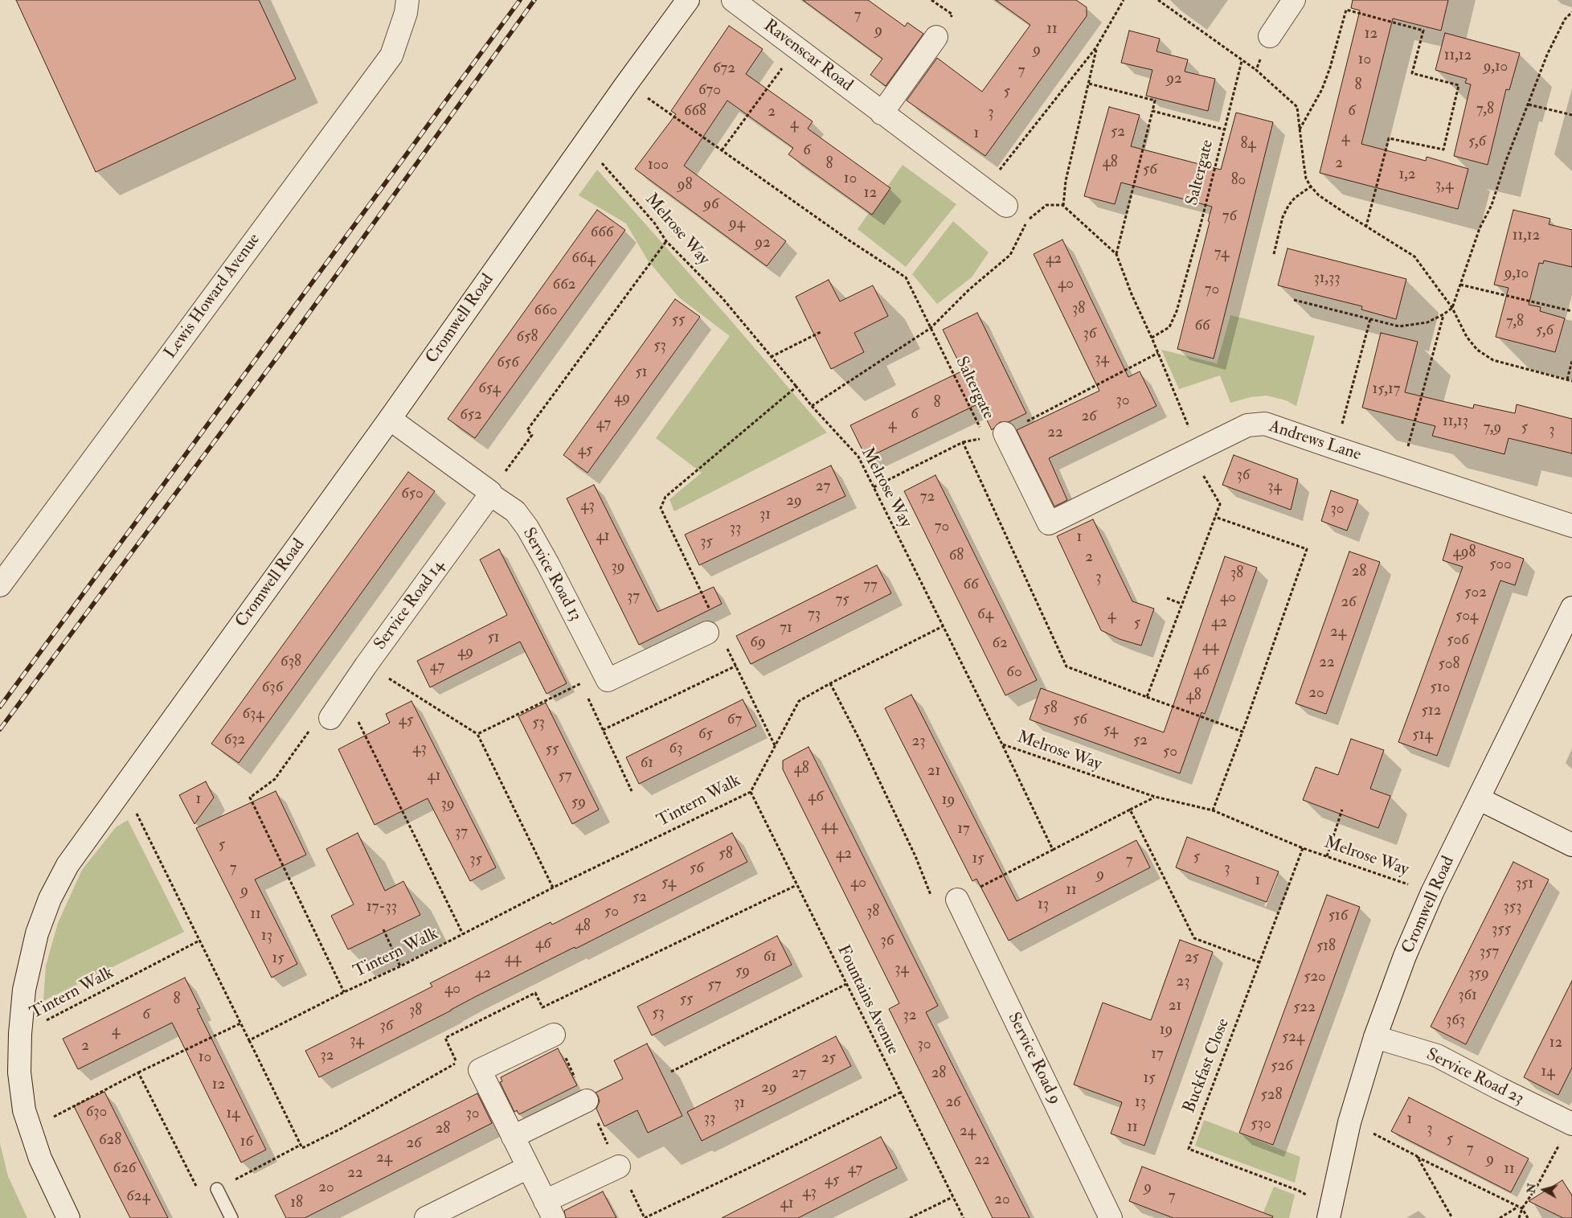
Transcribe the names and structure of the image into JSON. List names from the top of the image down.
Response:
{
  "streets": {
    "street": [
      "Ravenscar Road",
      "Lewis Howard Avenue",
      "Cromwell Road",
      "Andrews Lane",
      "Service Road 13",
      "Service Road 14",
      "Service Road 9",
      "Service Road 23"
    ],
    "path": [
      "Saltergate",
      "Melrose Way",
      "Tintern Walk",
      "Fountains Avenue",
      "Buckfast Close"
    ]
  },
  "crossings": [
    ["Saltergate", "Cromwell Road"],
    ["Saltergate", "Andrews Lane"],
    ["Melrose Way", "Cromwell Road"],
    ["Melrose Way", "Tintern Walk"],
    ["Melrose Way", "Buckfast Close"],
    ["Cromwell Road", "Service Road 13"],
    ["Cromwell Road", "Tintern Walk"],
    ["Cromwell Road", "Buckfast Close"],
    ["Cromwell Road", "Service Road 23"],
    ["Service Road 13", "Service Road 14"],
    ["Tintern Walk", "Fountains Avenue"]
  ],
  "house_numbers": [
    "7",
    "11",
    "9",
    "12",
    "9",
    "11,12",
    "10",
    "9,10",
    "672",
    "7",
    "92",
    "8",
    "670",
    "5",
    "7,8",
    "668",
    "6",
    "2",
    "3",
    "4",
    "52",
    "1",
    "4",
    "5,6",
    "84",
    "6",
    "48",
    "2",
    "8",
    "100",
    "56",
    "1,2",
    "10",
    "80",
    "98",
    "3,4",
    "12",
    "96",
    "76",
    "94",
    "666",
    "11,12",
    "92",
    "74",
    "664",
    "42",
    "9,10",
    "31,33",
    "40",
    "662",
    "70",
    "38",
    "660",
    "55",
    "7,8",
    "66",
    "5,6",
    "36",
    "658",
    "53",
    "34",
    "656",
    "51",
    "654",
    "15,17",
    "49",
    "30",
    "8",
    "6",
    "652",
    "26",
    "11,13",
    "47",
    "4",
    "7,9",
    "5",
    "3",
    "22",
    "45",
    "36",
    "27",
    "34",
    "650",
    "72",
    "29",
    "43",
    "30",
    "31",
    "70",
    "33",
    "41",
    "1",
    "35",
    "498",
    "68",
    "2",
    "500",
    "39",
    "28",
    "38",
    "3",
    "66",
    "77",
    "502",
    "37",
    "40",
    "75",
    "26",
    "73",
    "64",
    "4",
    "504",
    "42",
    "5",
    "71",
    "24",
    "51",
    "506",
    "69",
    "62",
    "44",
    "49",
    "638",
    "22",
    "508",
    "47",
    "46",
    "60",
    "636",
    "510",
    "20",
    "48",
    "58",
    "512",
    "634",
    "67",
    "56",
    "45",
    "53",
    "54",
    "65",
    "514",
    "632",
    "52",
    "23",
    "43",
    "63",
    "55",
    "50",
    "61",
    "48",
    "21",
    "41",
    "57",
    "46",
    "1",
    "19",
    "59",
    "39",
    "44",
    "17",
    "37",
    "5",
    "58",
    "42",
    "5",
    "15",
    "35",
    "7",
    "7",
    "56",
    "3",
    "9",
    "1",
    "54",
    "40",
    "351",
    "11",
    "9",
    "52",
    "13",
    "17-33",
    "353",
    "50",
    "38",
    "11",
    "516",
    "48",
    "355",
    "13",
    "36",
    "46",
    "518",
    "357",
    "61",
    "25",
    "15",
    "44",
    "34",
    "59",
    "42",
    "359",
    "520",
    "23",
    "57",
    "40",
    "361",
    "8",
    "55",
    "21",
    "522",
    "38",
    "53",
    "6",
    "32",
    "363",
    "36",
    "19",
    "4",
    "524",
    "34",
    "12",
    "30",
    "2",
    "17",
    "32",
    "10",
    "25",
    "526",
    "14",
    "27",
    "28",
    "15",
    "12",
    "29",
    "528",
    "26",
    "13",
    "31",
    "630",
    "14",
    "30",
    "33",
    "1",
    "530",
    "11",
    "28",
    "3",
    "24",
    "5",
    "628",
    "16",
    "26",
    "7",
    "24",
    "9",
    "22",
    "626",
    "47",
    "11",
    "22",
    "45",
    "20",
    "9",
    "43",
    "624",
    "7",
    "20",
    "18",
    "41"
  ],
  "north": "left"
}
